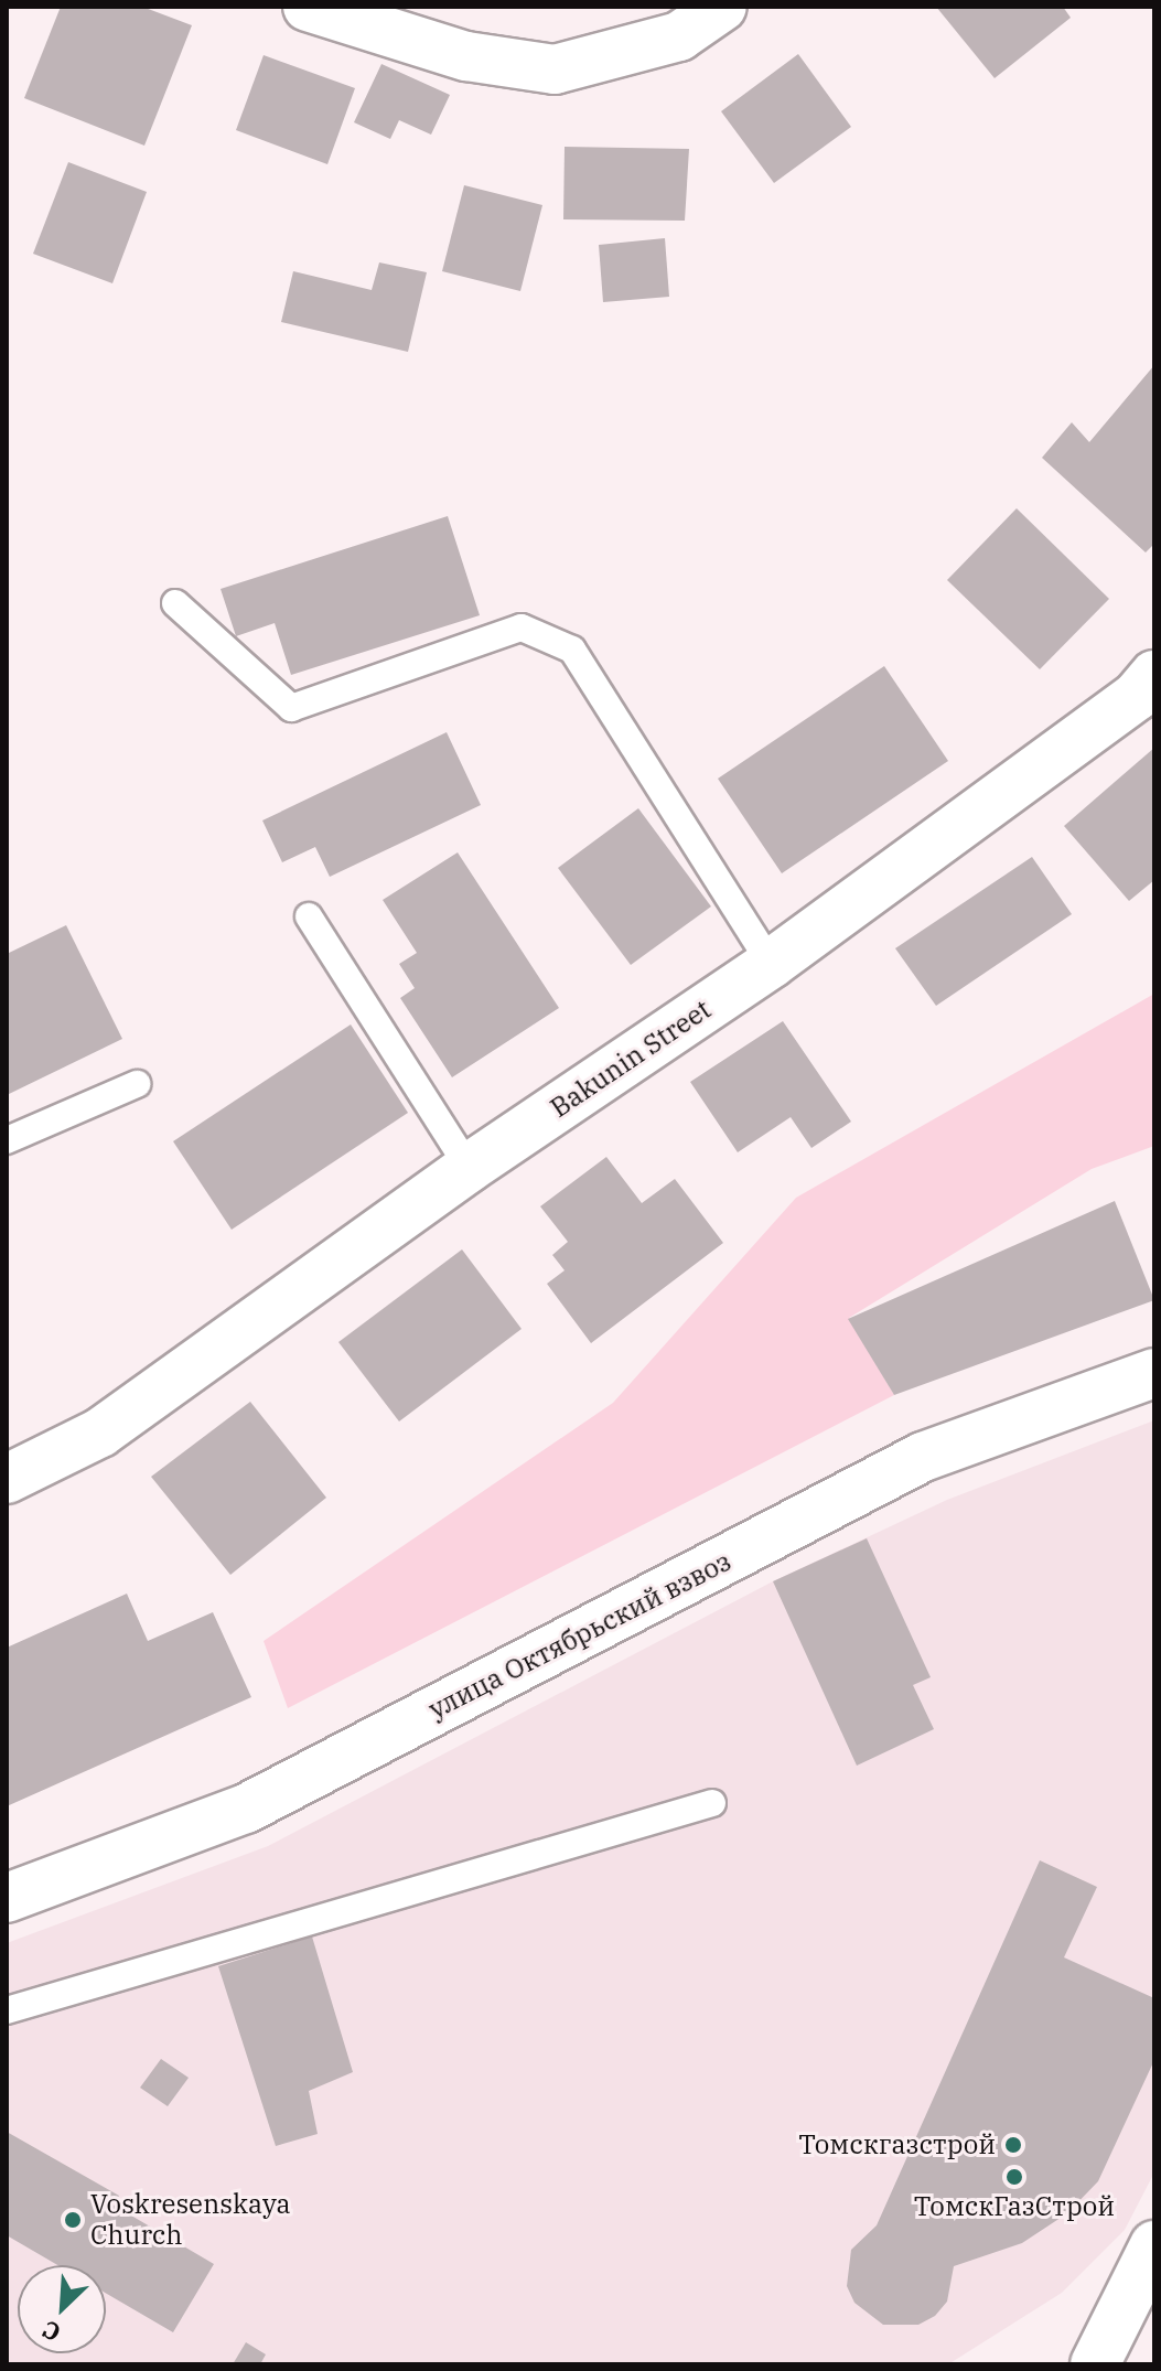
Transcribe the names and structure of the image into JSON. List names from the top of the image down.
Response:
{
  "streets": {
    "street": ["Bakunin Street", "улица Октябрьский взвоз"]
  },
  "places": ["Томскгазстрой", "ТомскГазСтрой", "Voskresenskaya Church"],
  "north": "bottom left"
}
